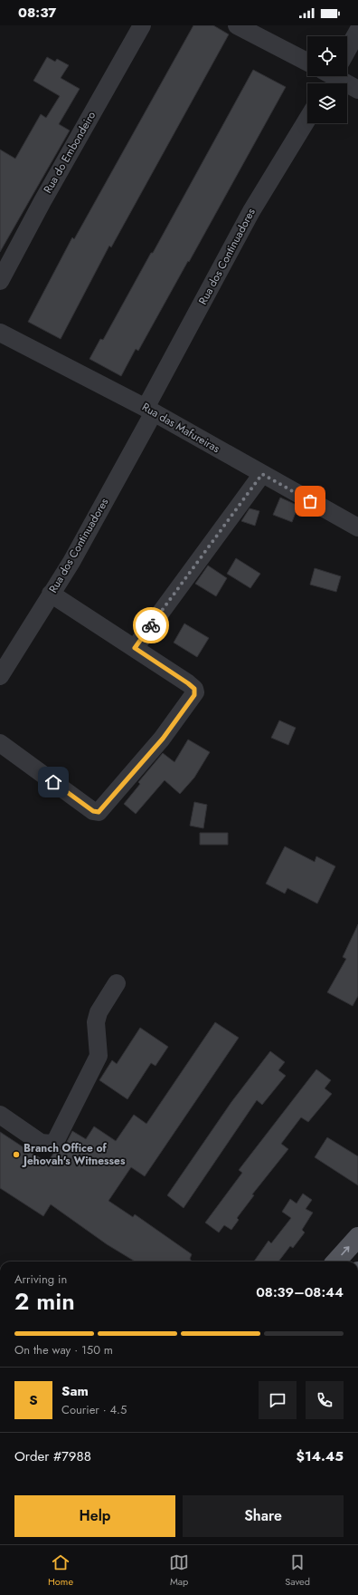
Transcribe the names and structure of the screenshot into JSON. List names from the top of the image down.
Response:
{
  "streets": {
    "street": ["Rua do Embondeiro", "Rua dos Continuadores", "Rua das Mafureiras"]
  },
  "crossings": [
    ["Rua dos Continuadores", "Rua das Mafureiras"]
  ],
  "places": ["Branch Office of Jehovah's Witnesses"],
  "page": {
    "status": "08:37",
    "heading": ["2 min", "Arriving in", "08:39–08:44"],
    "panel": [
      "Sam",
      "Courier · 4.5",
      "Order #7988",
      "$14.45"
    ],
    "bar": "On the way · 150 m",
    "round": "S",
    "buttons": ["Help", "Share"],
    "tabs": ["Home", "Map", "Saved"]
  }
}
